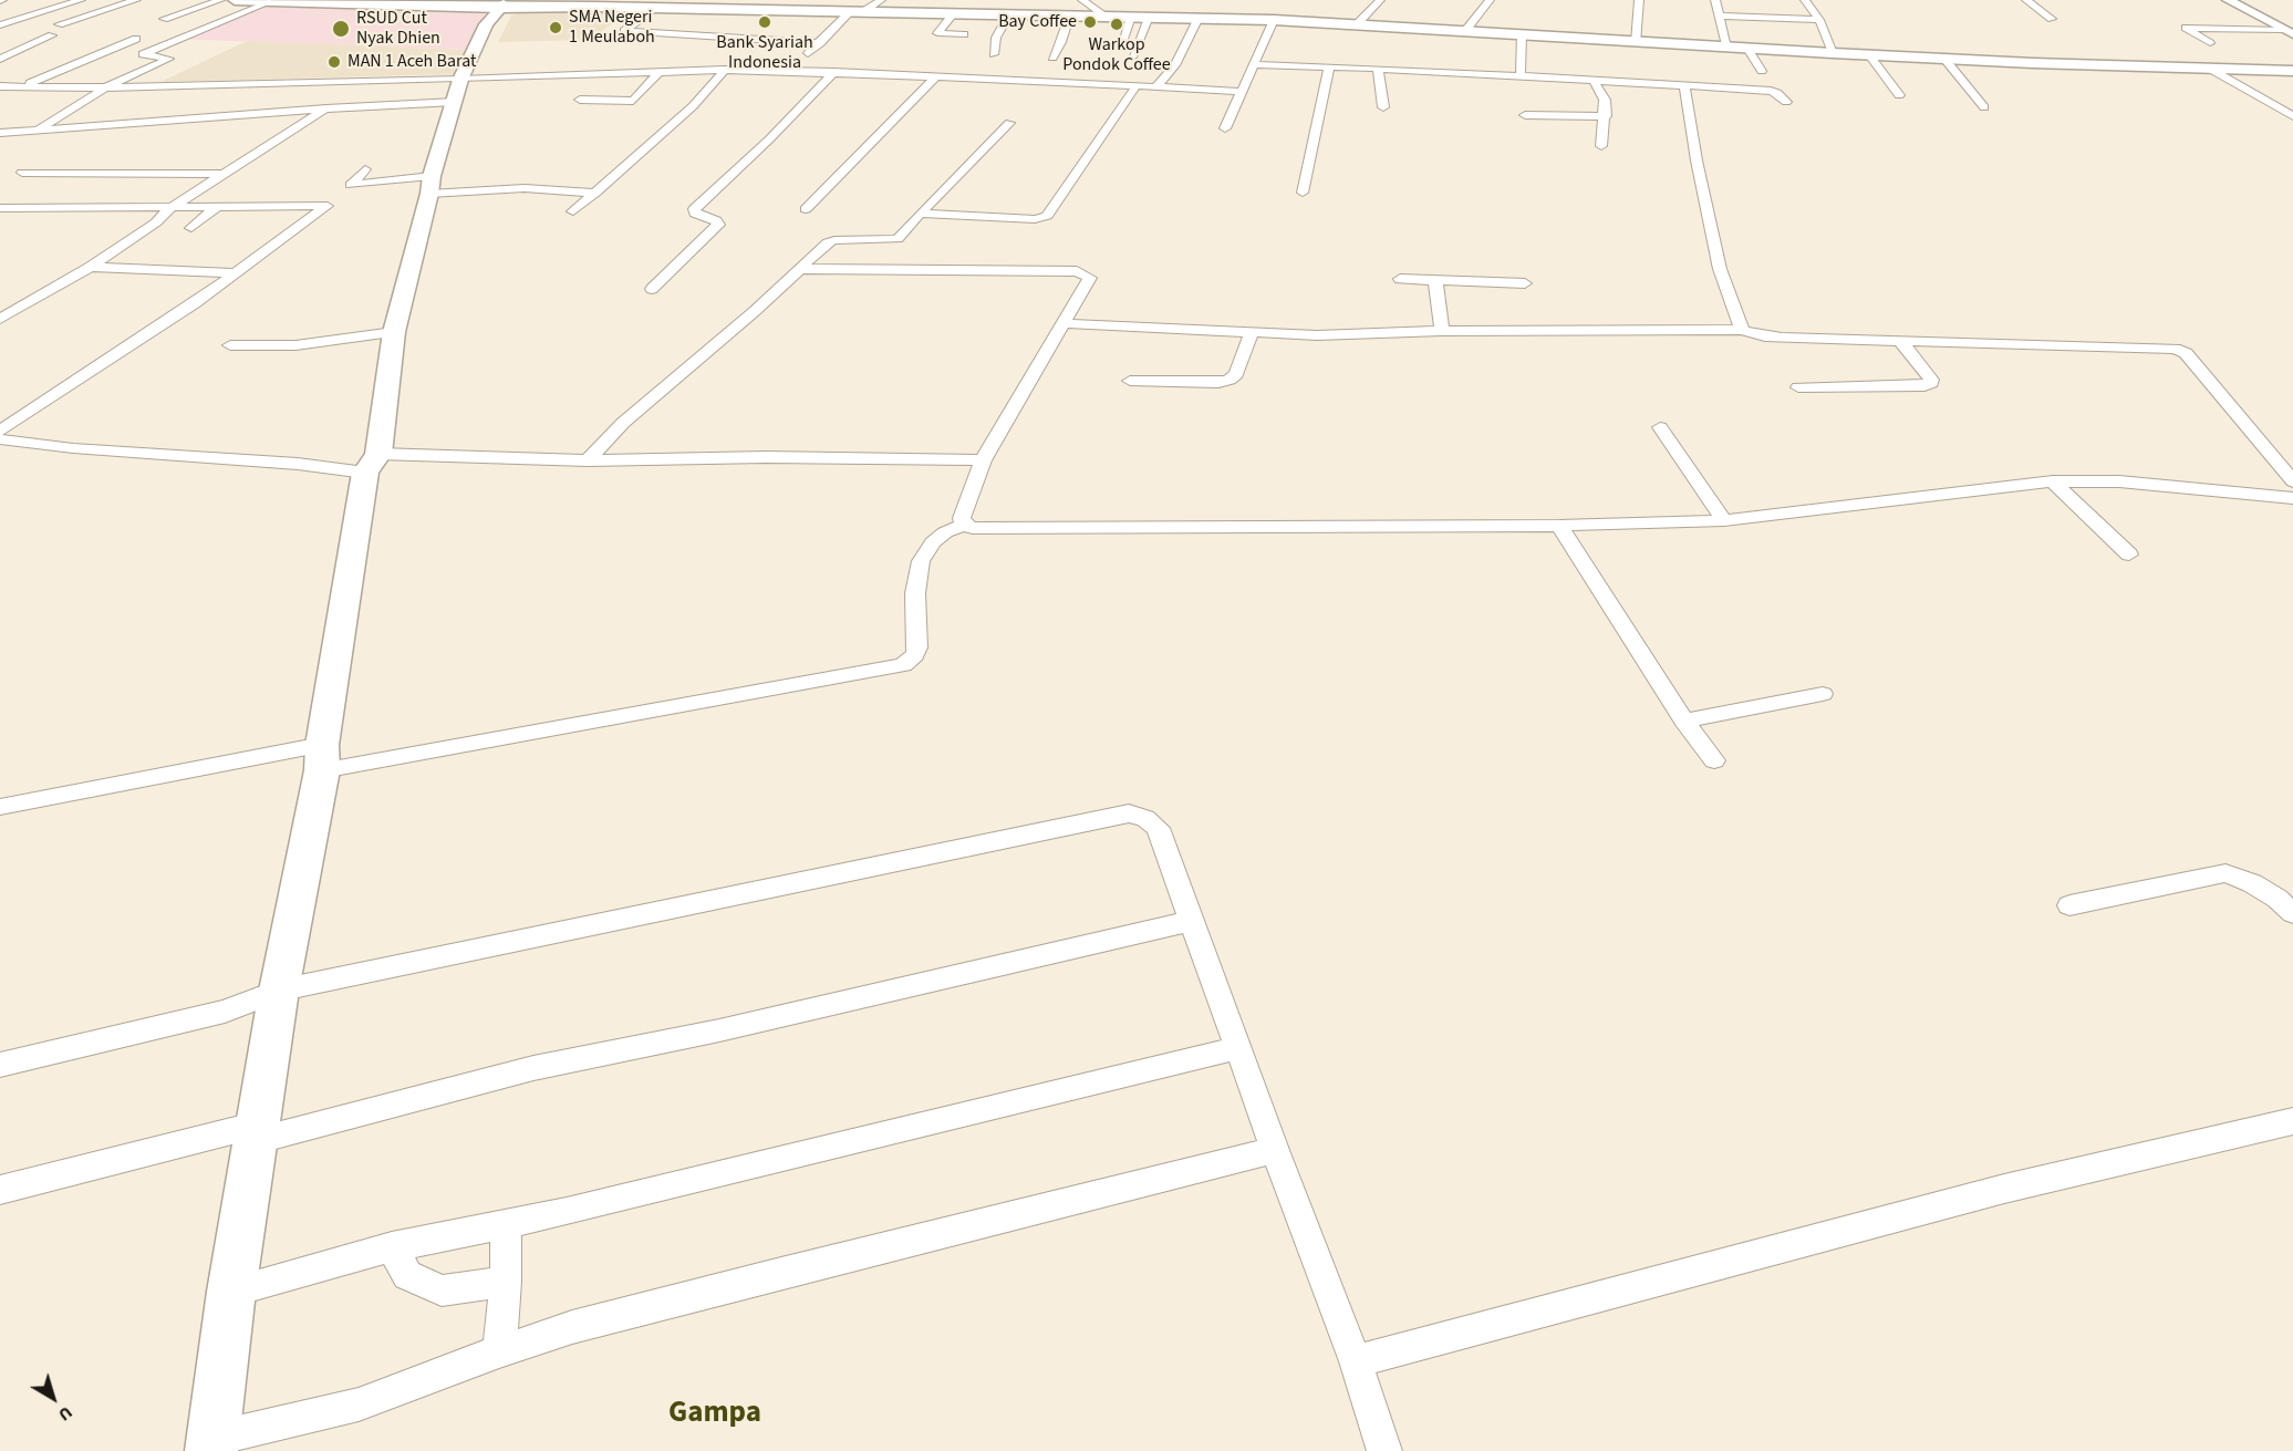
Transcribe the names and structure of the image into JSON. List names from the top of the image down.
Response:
{
  "districts": ["Gampa"],
  "places": [
    "Bank Syariah Indonesia",
    "Bay Coffee",
    "Warkop Pondok Coffee",
    "SMA Negeri 1 Meulaboh",
    "RSUD Cut Nyak Dhien",
    "MAN 1 Aceh Barat"
  ],
  "north": "bottom right"
}
